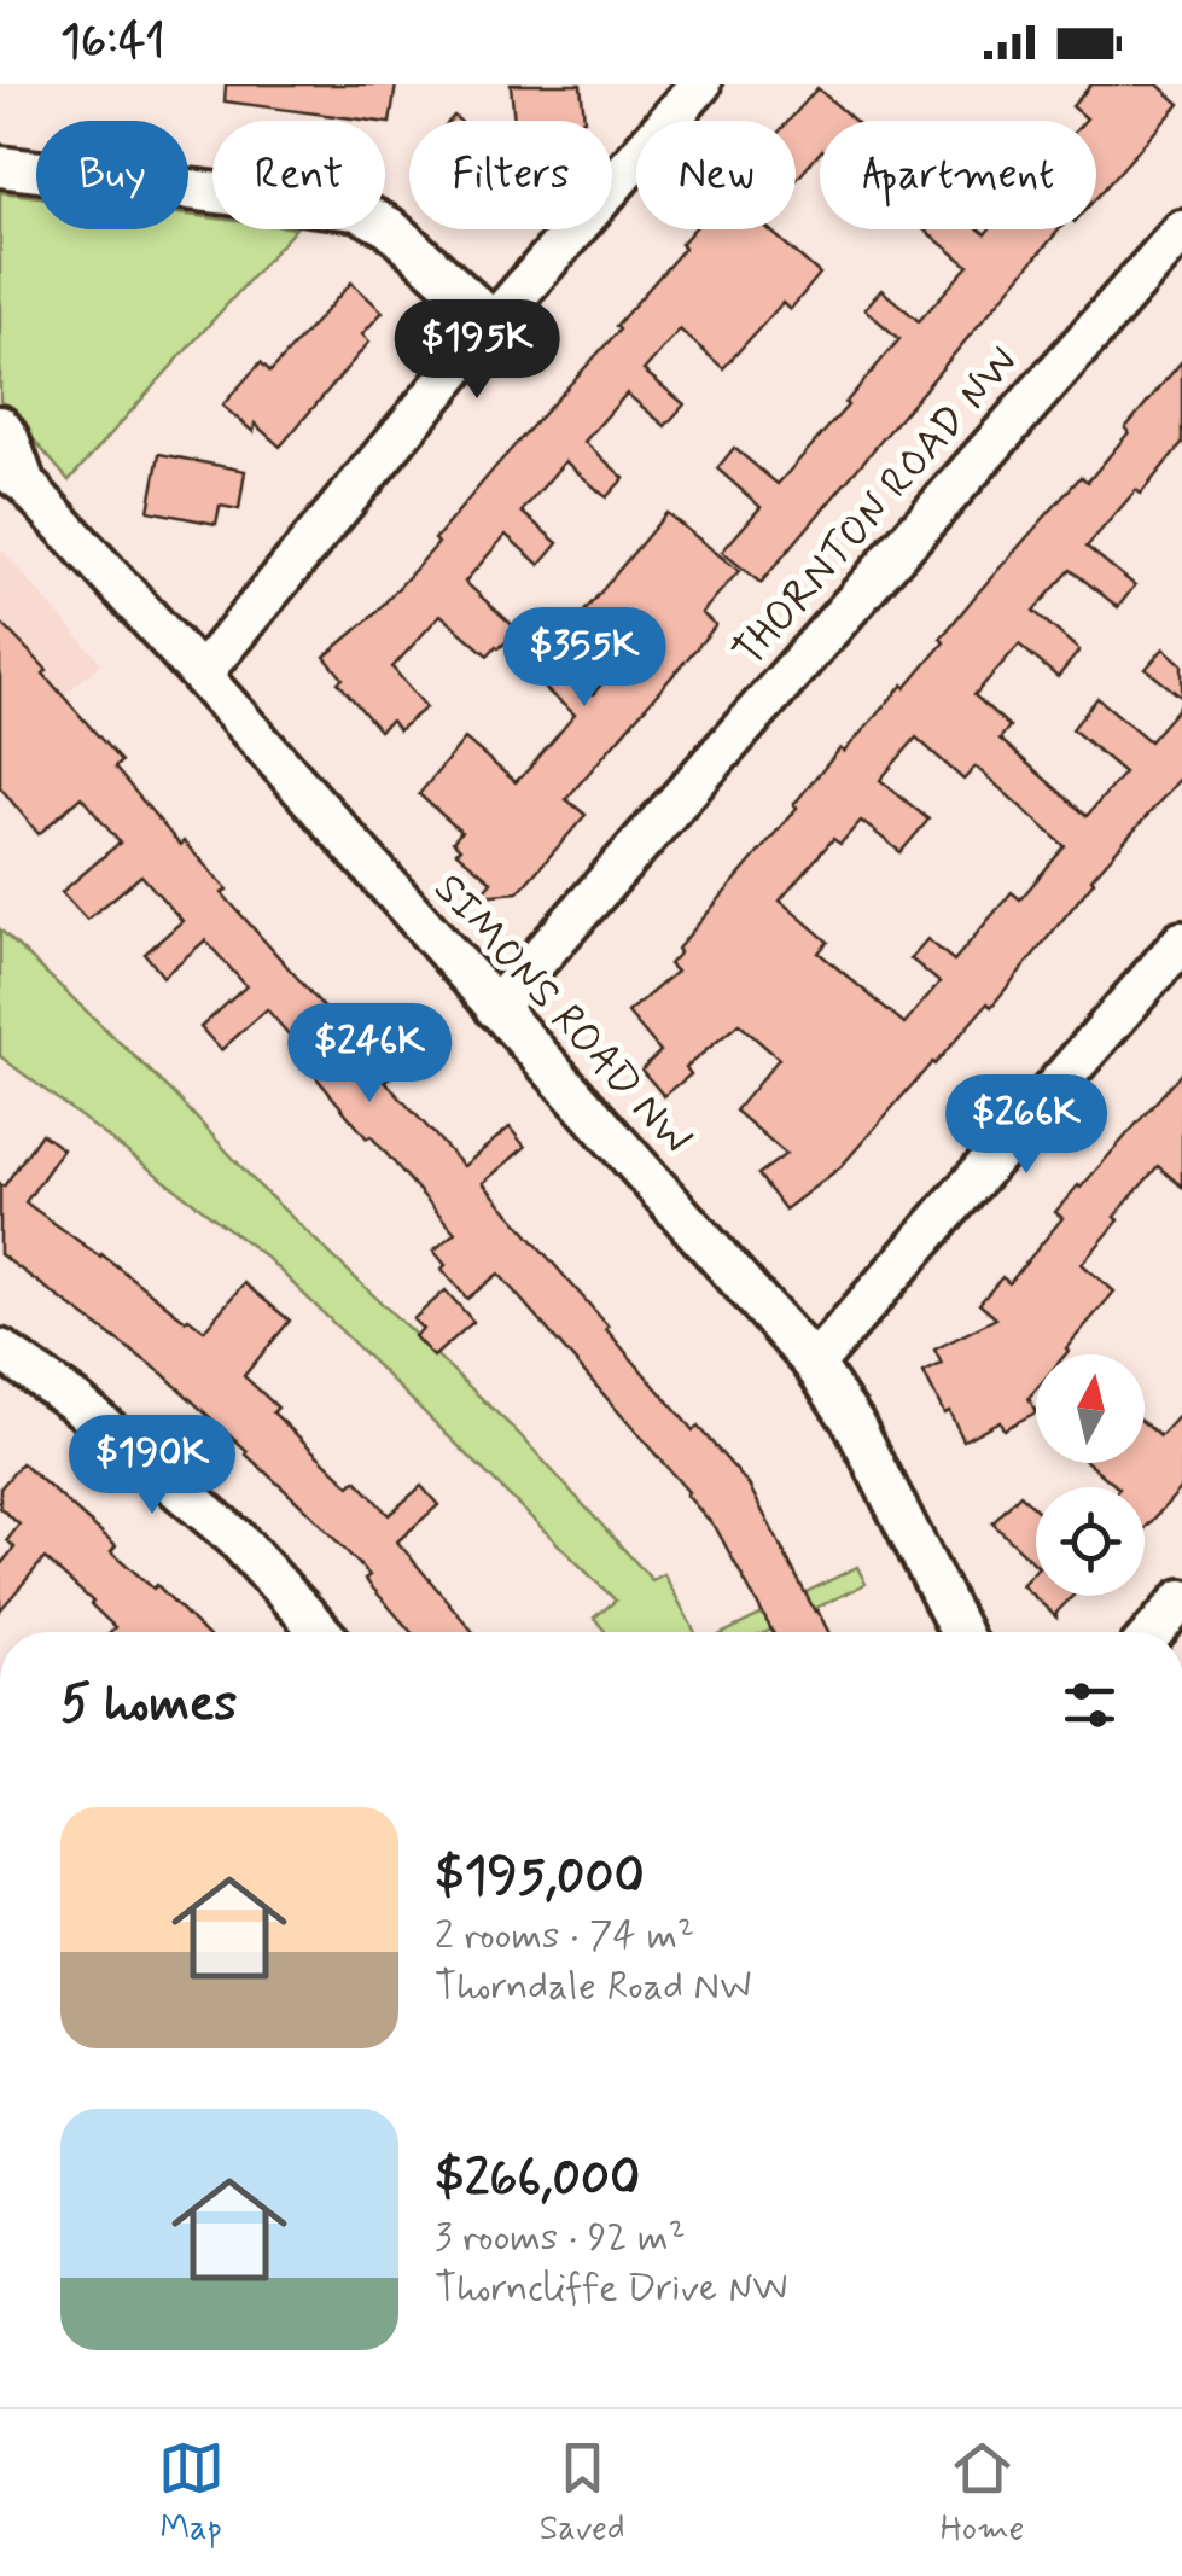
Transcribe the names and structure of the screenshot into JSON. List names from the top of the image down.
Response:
{
  "streets": {
    "street": ["THORNTON ROAD NW", "SIMONS ROAD NW"]
  },
  "crossings": [
    ["THORNTON ROAD NW", "SIMONS ROAD NW"]
  ],
  "north": "top",
  "page": {
    "status": "16:41",
    "chip": [
      "Buy",
      "Rent",
      "Filters",
      "New",
      "Apartment"
    ],
    "price": [
      "$195K",
      "$355K",
      "$246K",
      "$266K",
      "$190K"
    ],
    "heading": "5 homes",
    "list": [
      {
        "name": "$195,000",
        "note": "2 rooms · 74 m² · Thorndale Road NW"
      },
      {
        "name": "$266,000",
        "note": "3 rooms · 92 m² · Thorncliffe Drive NW"
      }
    ],
    "tabs": ["Map", "Saved", "Home"]
  }
}
